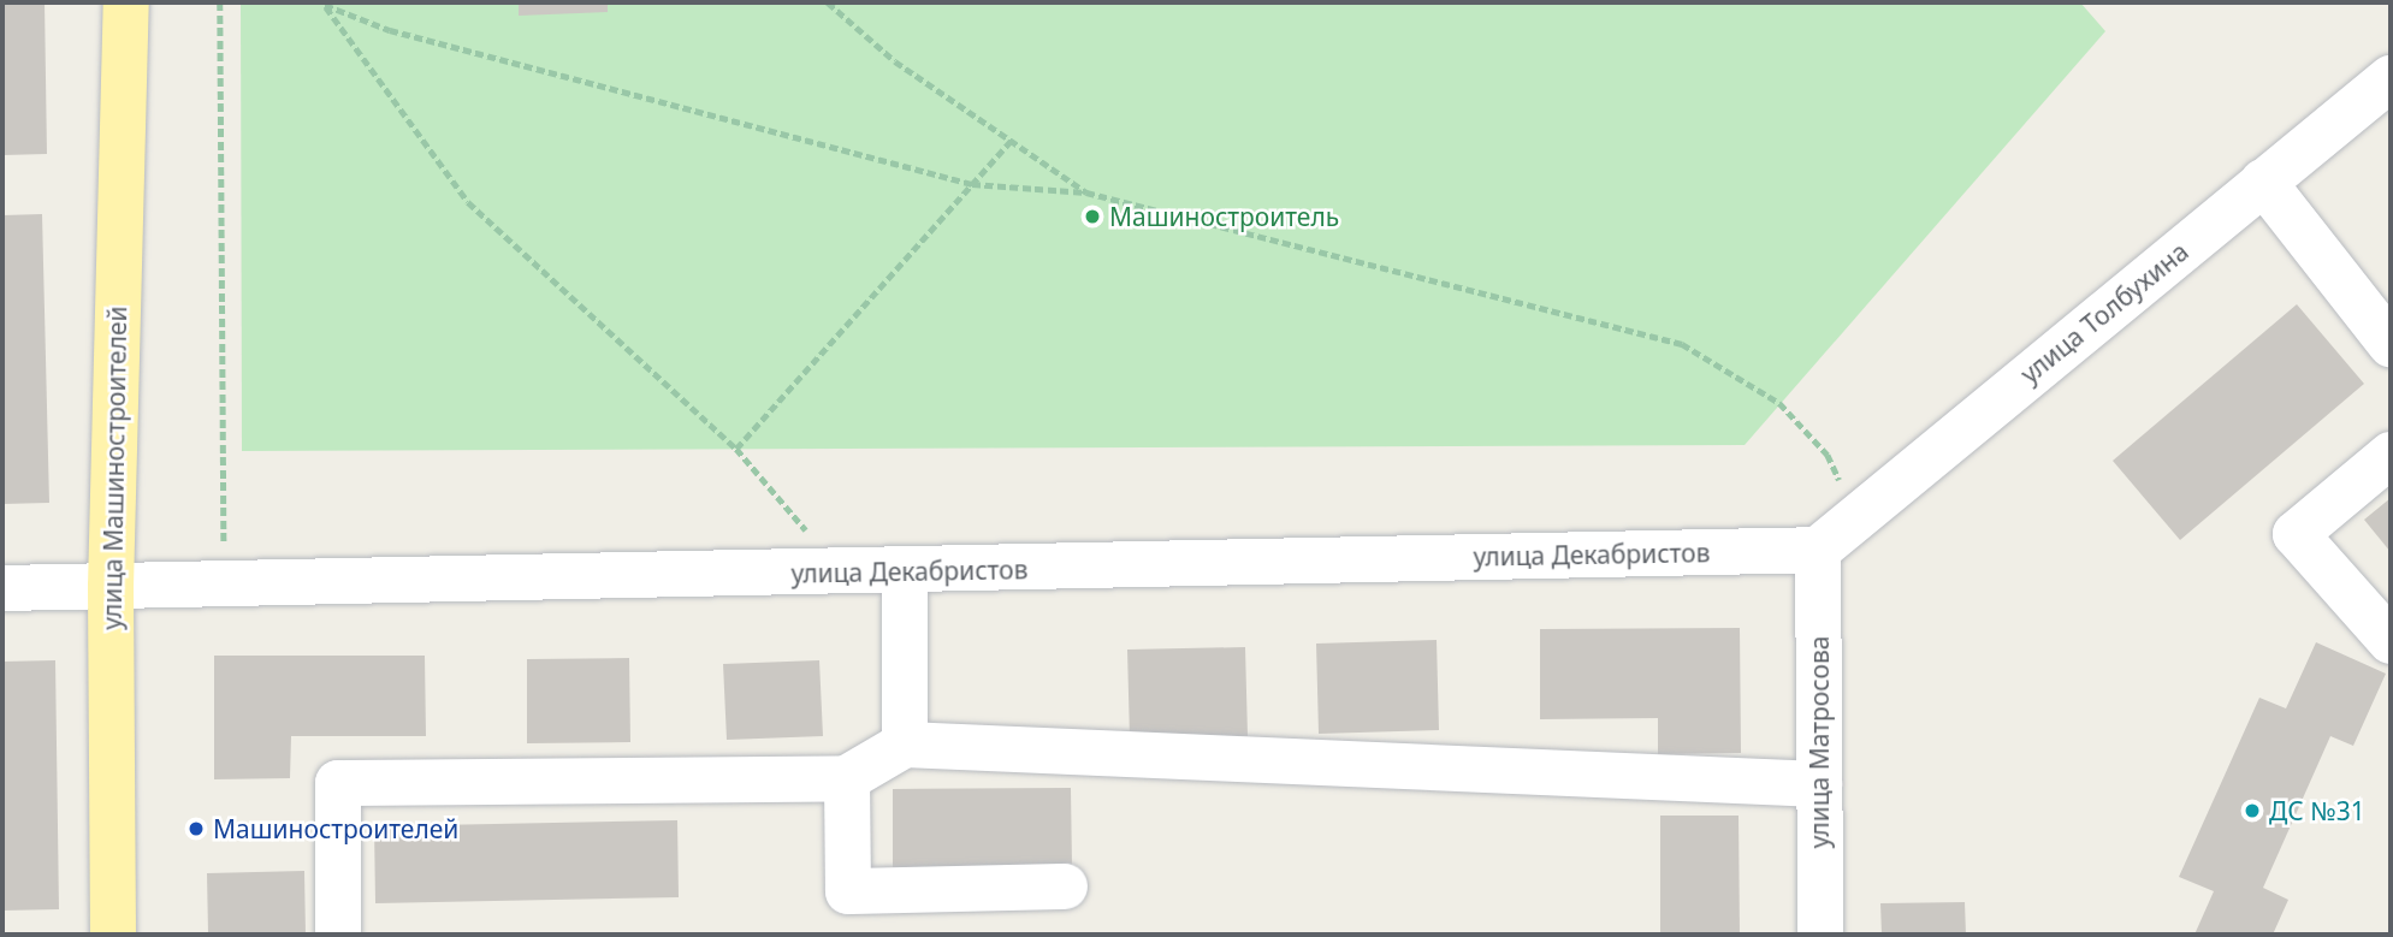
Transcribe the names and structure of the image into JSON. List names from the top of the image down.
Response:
{
  "streets": {
    "main road": ["улица Машиностроителей"],
    "street": ["улица Толбухина", "улица Декабристов", "улица Матросова"]
  },
  "crossings": [
    ["улица Толбухина", "улица Декабристов"],
    ["улица Толбухина", "улица Матросова"],
    ["улица Машиностроителей", "улица Декабристов"],
    ["улица Декабристов", "улица Матросова"]
  ],
  "places": ["Машиностроитель", "ДС №31", "Машиностроителей"]
}
